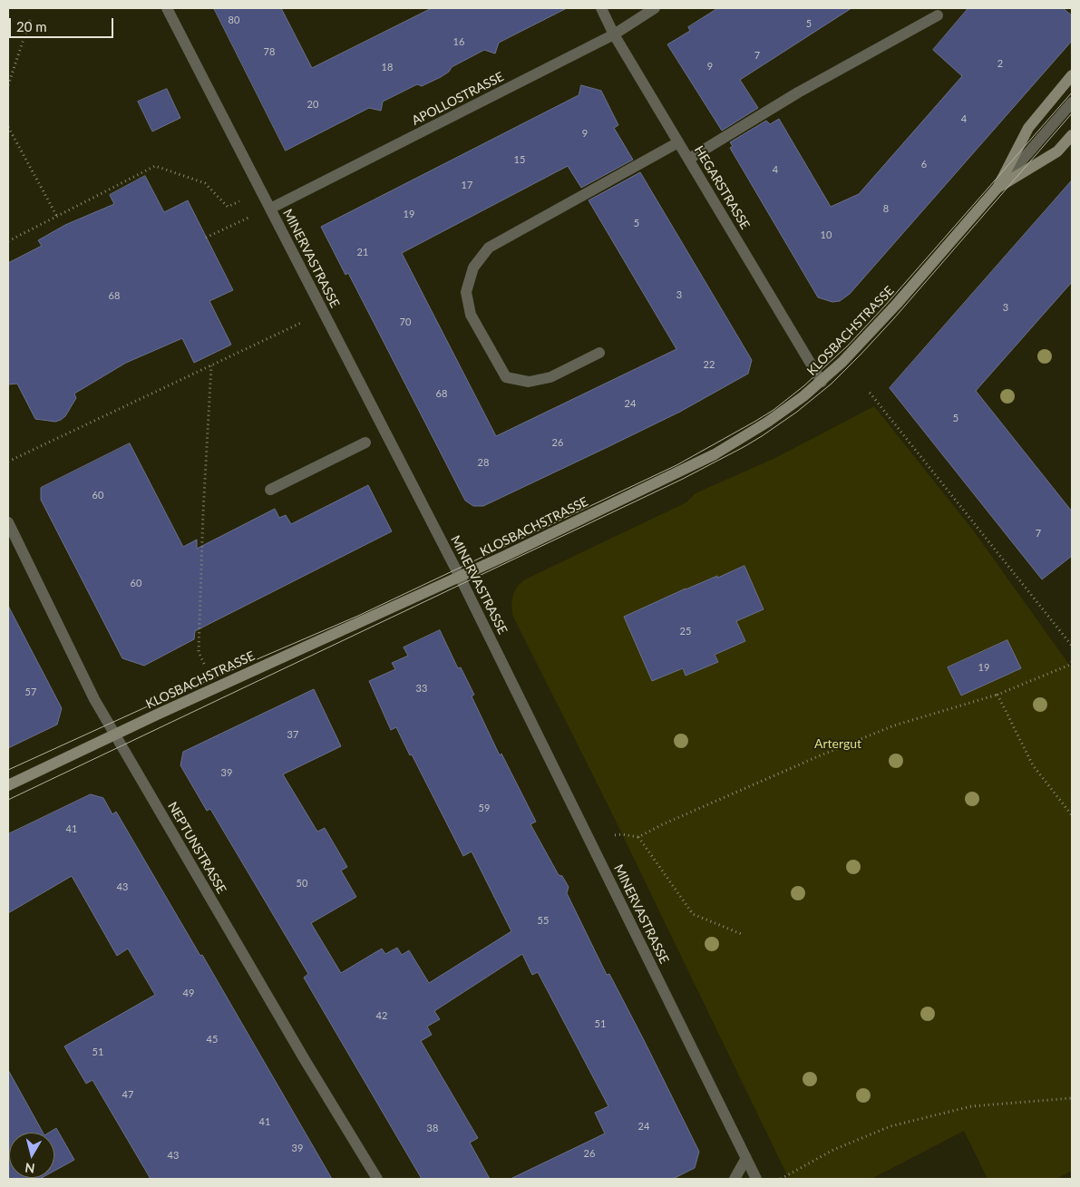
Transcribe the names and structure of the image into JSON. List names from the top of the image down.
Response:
{
  "streets": {
    "street": [
      "APOLLOSTRASSE",
      "HEGARSTRASSE",
      "MINERVASTRASSE",
      "KLOSBACHSTRASSE",
      "NEPTUNSTRASSE"
    ]
  },
  "crossings": [
    ["APOLLOSTRASSE", "HEGARSTRASSE"],
    ["APOLLOSTRASSE", "MINERVASTRASSE"],
    ["HEGARSTRASSE", "KLOSBACHSTRASSE"],
    ["MINERVASTRASSE", "KLOSBACHSTRASSE"],
    ["KLOSBACHSTRASSE", "NEPTUNSTRASSE"]
  ],
  "parks": ["Artergut"],
  "house_numbers": [
    "80",
    "5",
    "16",
    "78",
    "7",
    "2",
    "9",
    "18",
    "20",
    "4",
    "9",
    "15",
    "6",
    "4",
    "17",
    "8",
    "19",
    "5",
    "10",
    "21",
    "3",
    "68",
    "3",
    "70",
    "22",
    "68",
    "24",
    "5",
    "26",
    "28",
    "60",
    "7",
    "60",
    "25",
    "19",
    "33",
    "57",
    "37",
    "39",
    "59",
    "41",
    "50",
    "43",
    "55",
    "49",
    "42",
    "51",
    "45",
    "51",
    "47",
    "41",
    "24",
    "38",
    "39",
    "26",
    "43"
  ],
  "scale_bar": "20 m",
  "north": "bottom"
}
